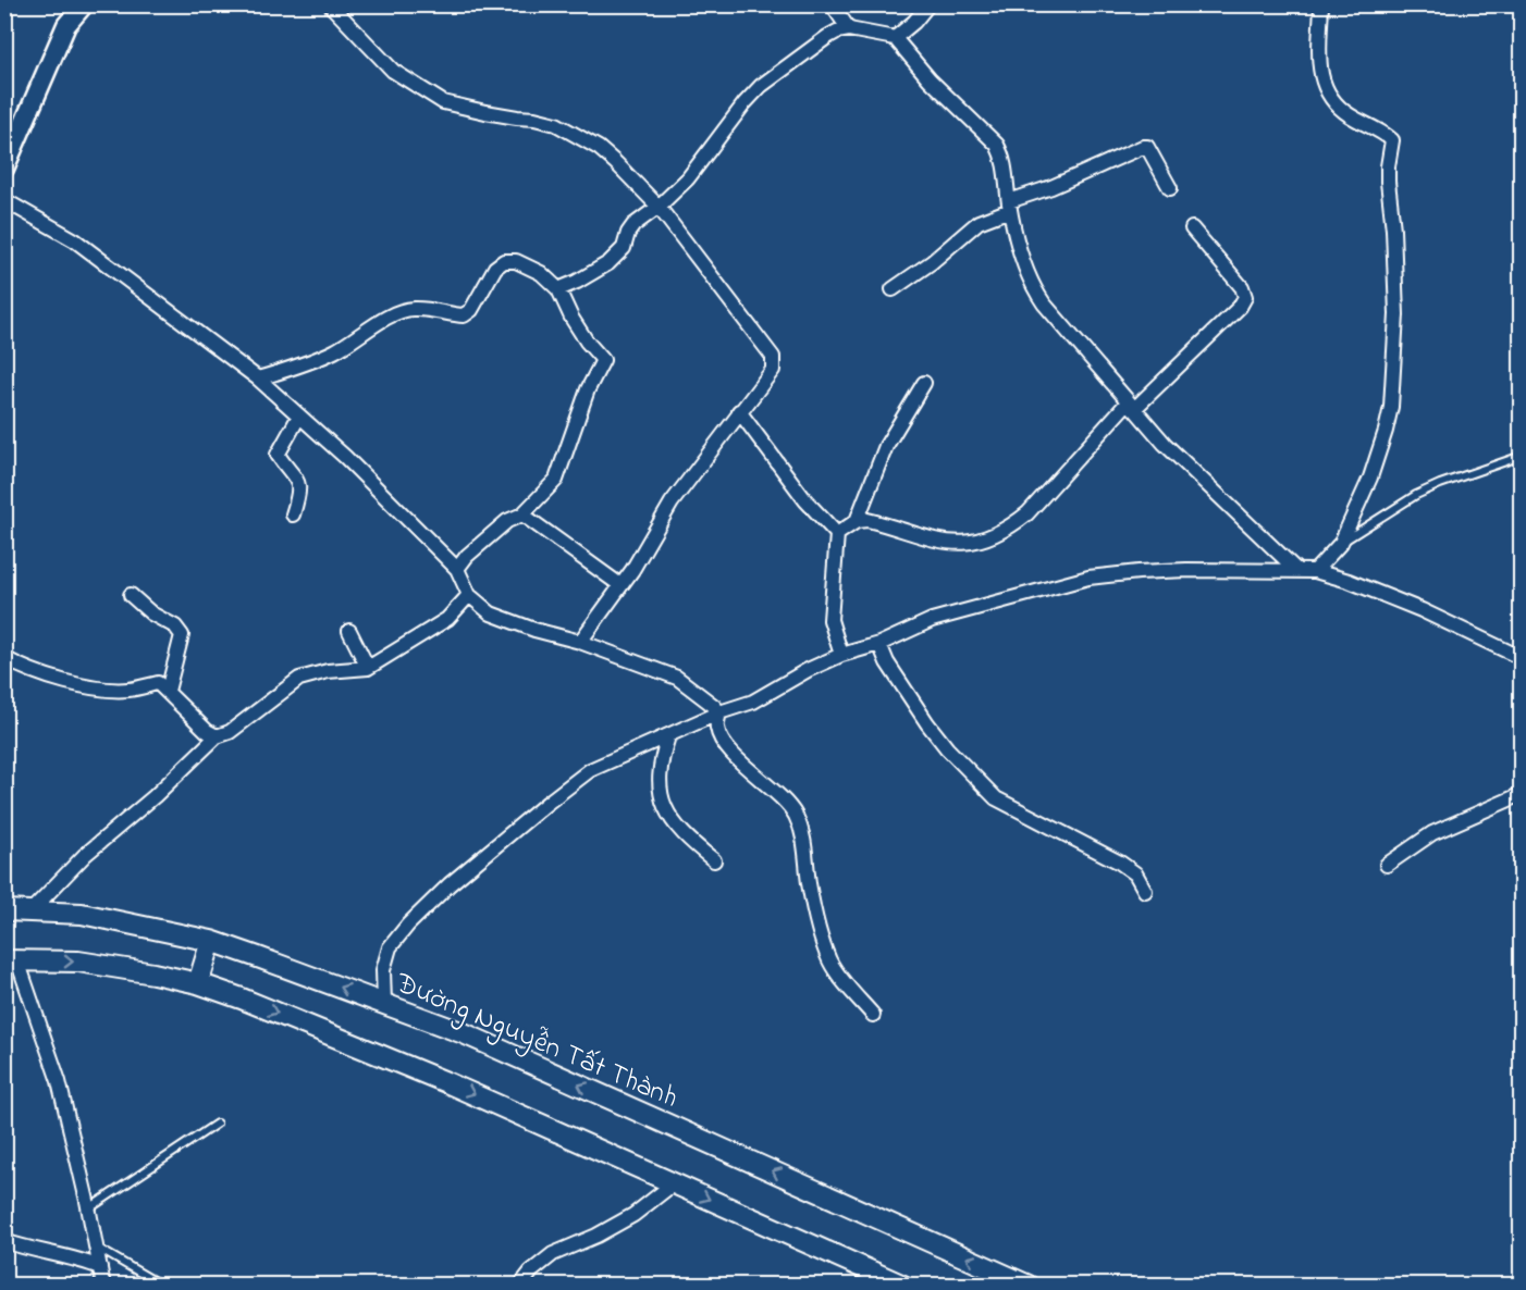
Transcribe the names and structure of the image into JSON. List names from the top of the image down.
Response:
{
  "streets": {
    "main road": ["Đường Nguyễn Tất Thành"]
  }
}
